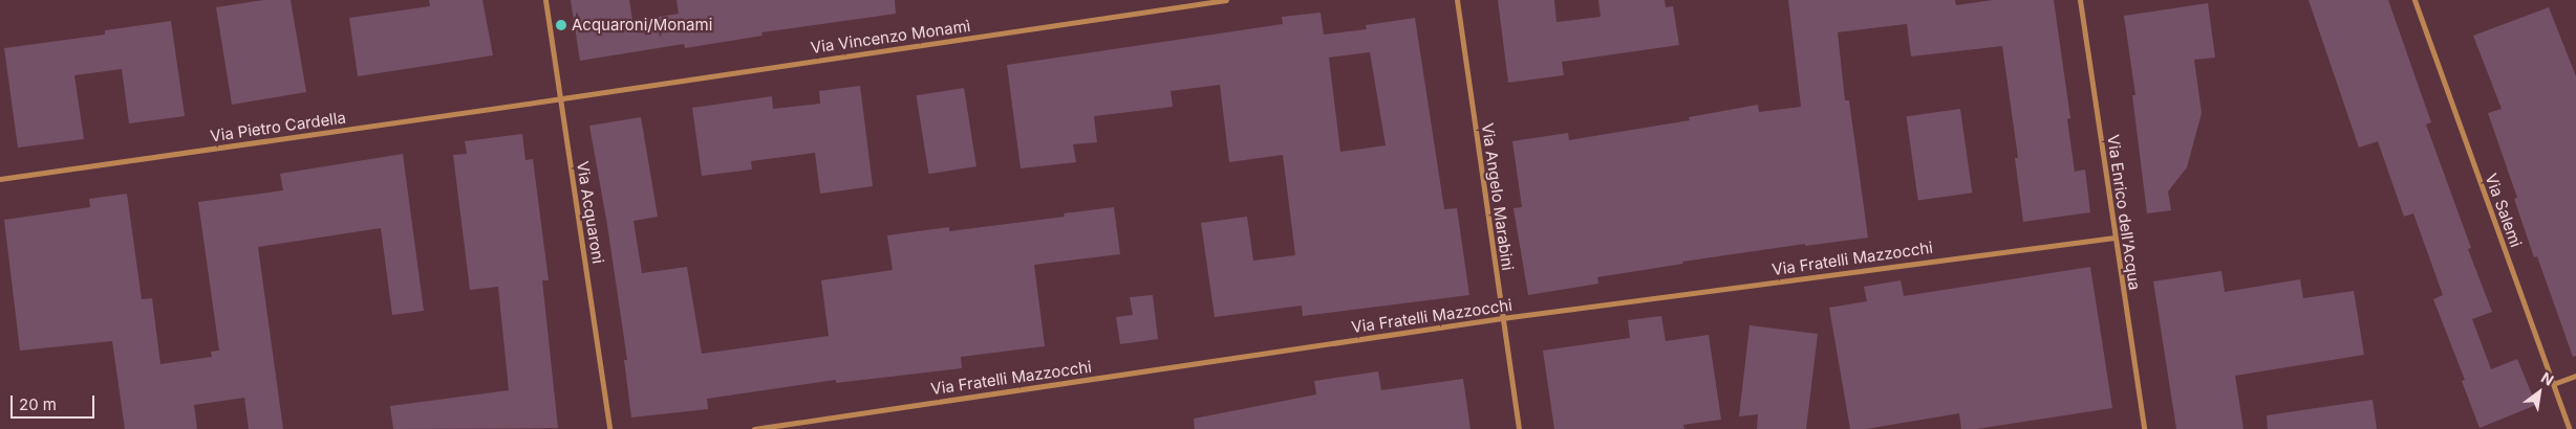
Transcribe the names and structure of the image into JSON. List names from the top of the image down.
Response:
{
  "streets": {
    "street": [
      "Via Vincenzo Monamì",
      "Via Pietro Cardella",
      "Via Angelo Marabini",
      "Via Salemi",
      "Via Acquaroni",
      "Via Enrico dell'Acqua",
      "Via Fratelli Mazzocchi"
    ]
  },
  "crossings": [
    ["Via Vincenzo Monamì", "Via Pietro Cardella"],
    ["Via Vincenzo Monamì", "Via Acquaroni"],
    ["Via Pietro Cardella", "Via Acquaroni"],
    ["Via Angelo Marabini", "Via Fratelli Mazzocchi"],
    ["Via Enrico dell'Acqua", "Via Fratelli Mazzocchi"]
  ],
  "places": ["Acquaroni/Monami"],
  "scale_bar": "20 m",
  "north": "top right"
}
